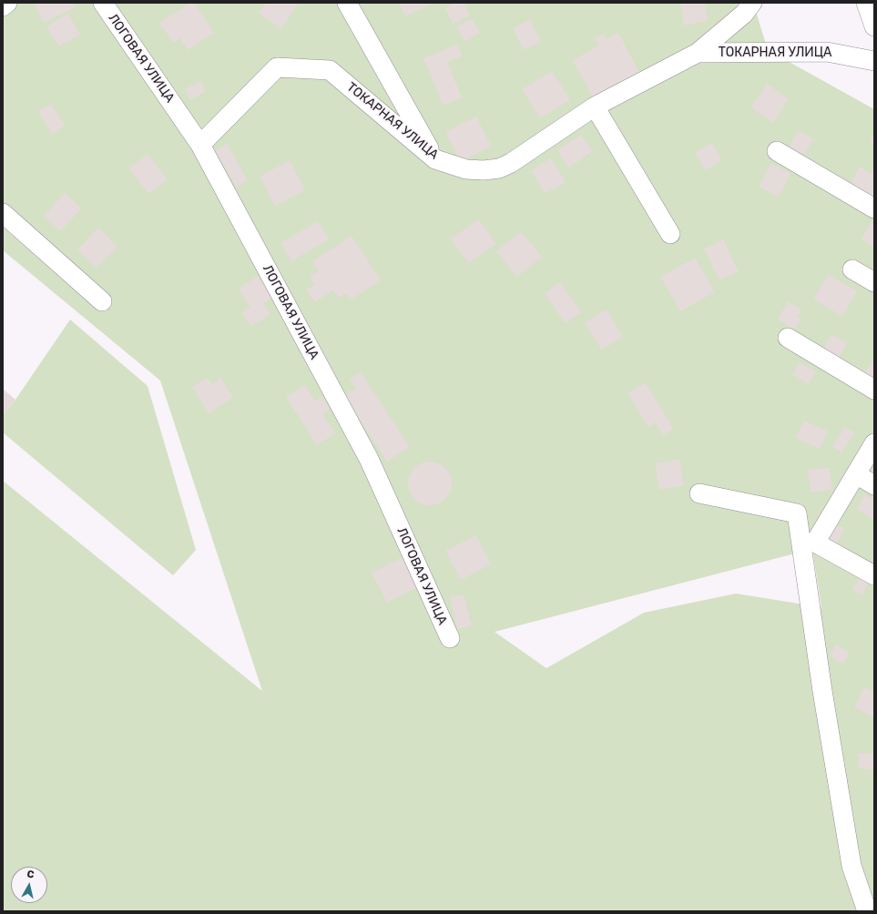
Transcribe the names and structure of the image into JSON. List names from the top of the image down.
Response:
{
  "streets": {
    "street": ["ТОКАРНАЯ УЛИЦА", "ЛОГОВАЯ УЛИЦА"]
  },
  "crossings": [
    ["ТОКАРНАЯ УЛИЦА", "ЛОГОВАЯ УЛИЦА"]
  ],
  "north": "top"
}
